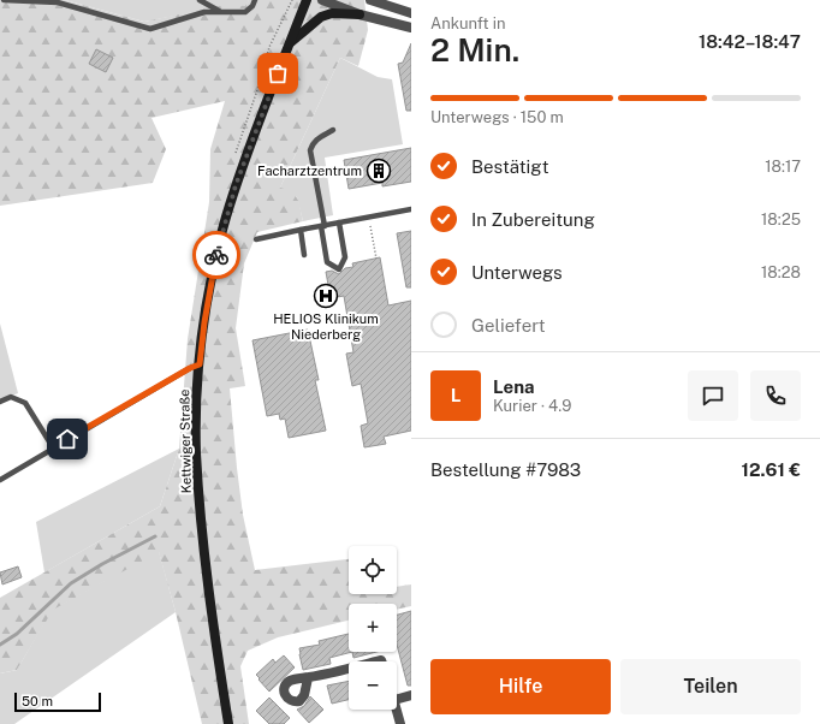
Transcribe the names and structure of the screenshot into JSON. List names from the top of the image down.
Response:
{
  "streets": {
    "main road": ["Kettwiger Straße"]
  },
  "places": {
    "building": ["Facharztzentrum"],
    "hospital": ["HELIOS Klinikum Niederberg"]
  },
  "scale_bar": "50 m",
  "page": {
    "heading": ["2 Min.", "Ankunft in", "18:42–18:47"],
    "panel": [
      "Lena",
      "Kurier · 4.9",
      "Bestellung #7983",
      "12.61 €"
    ],
    "bar": "Unterwegs · 150 m",
    "list": [
      ["Bestätigt", "18:17"],
      ["In Zubereitung", "18:25"],
      ["Unterwegs", "18:28"],
      "Geliefert"
    ],
    "round": "L",
    "map_buttons": ["+", "−"],
    "buttons": ["Hilfe", "Teilen"],
    "scale": "50 m"
  }
}
